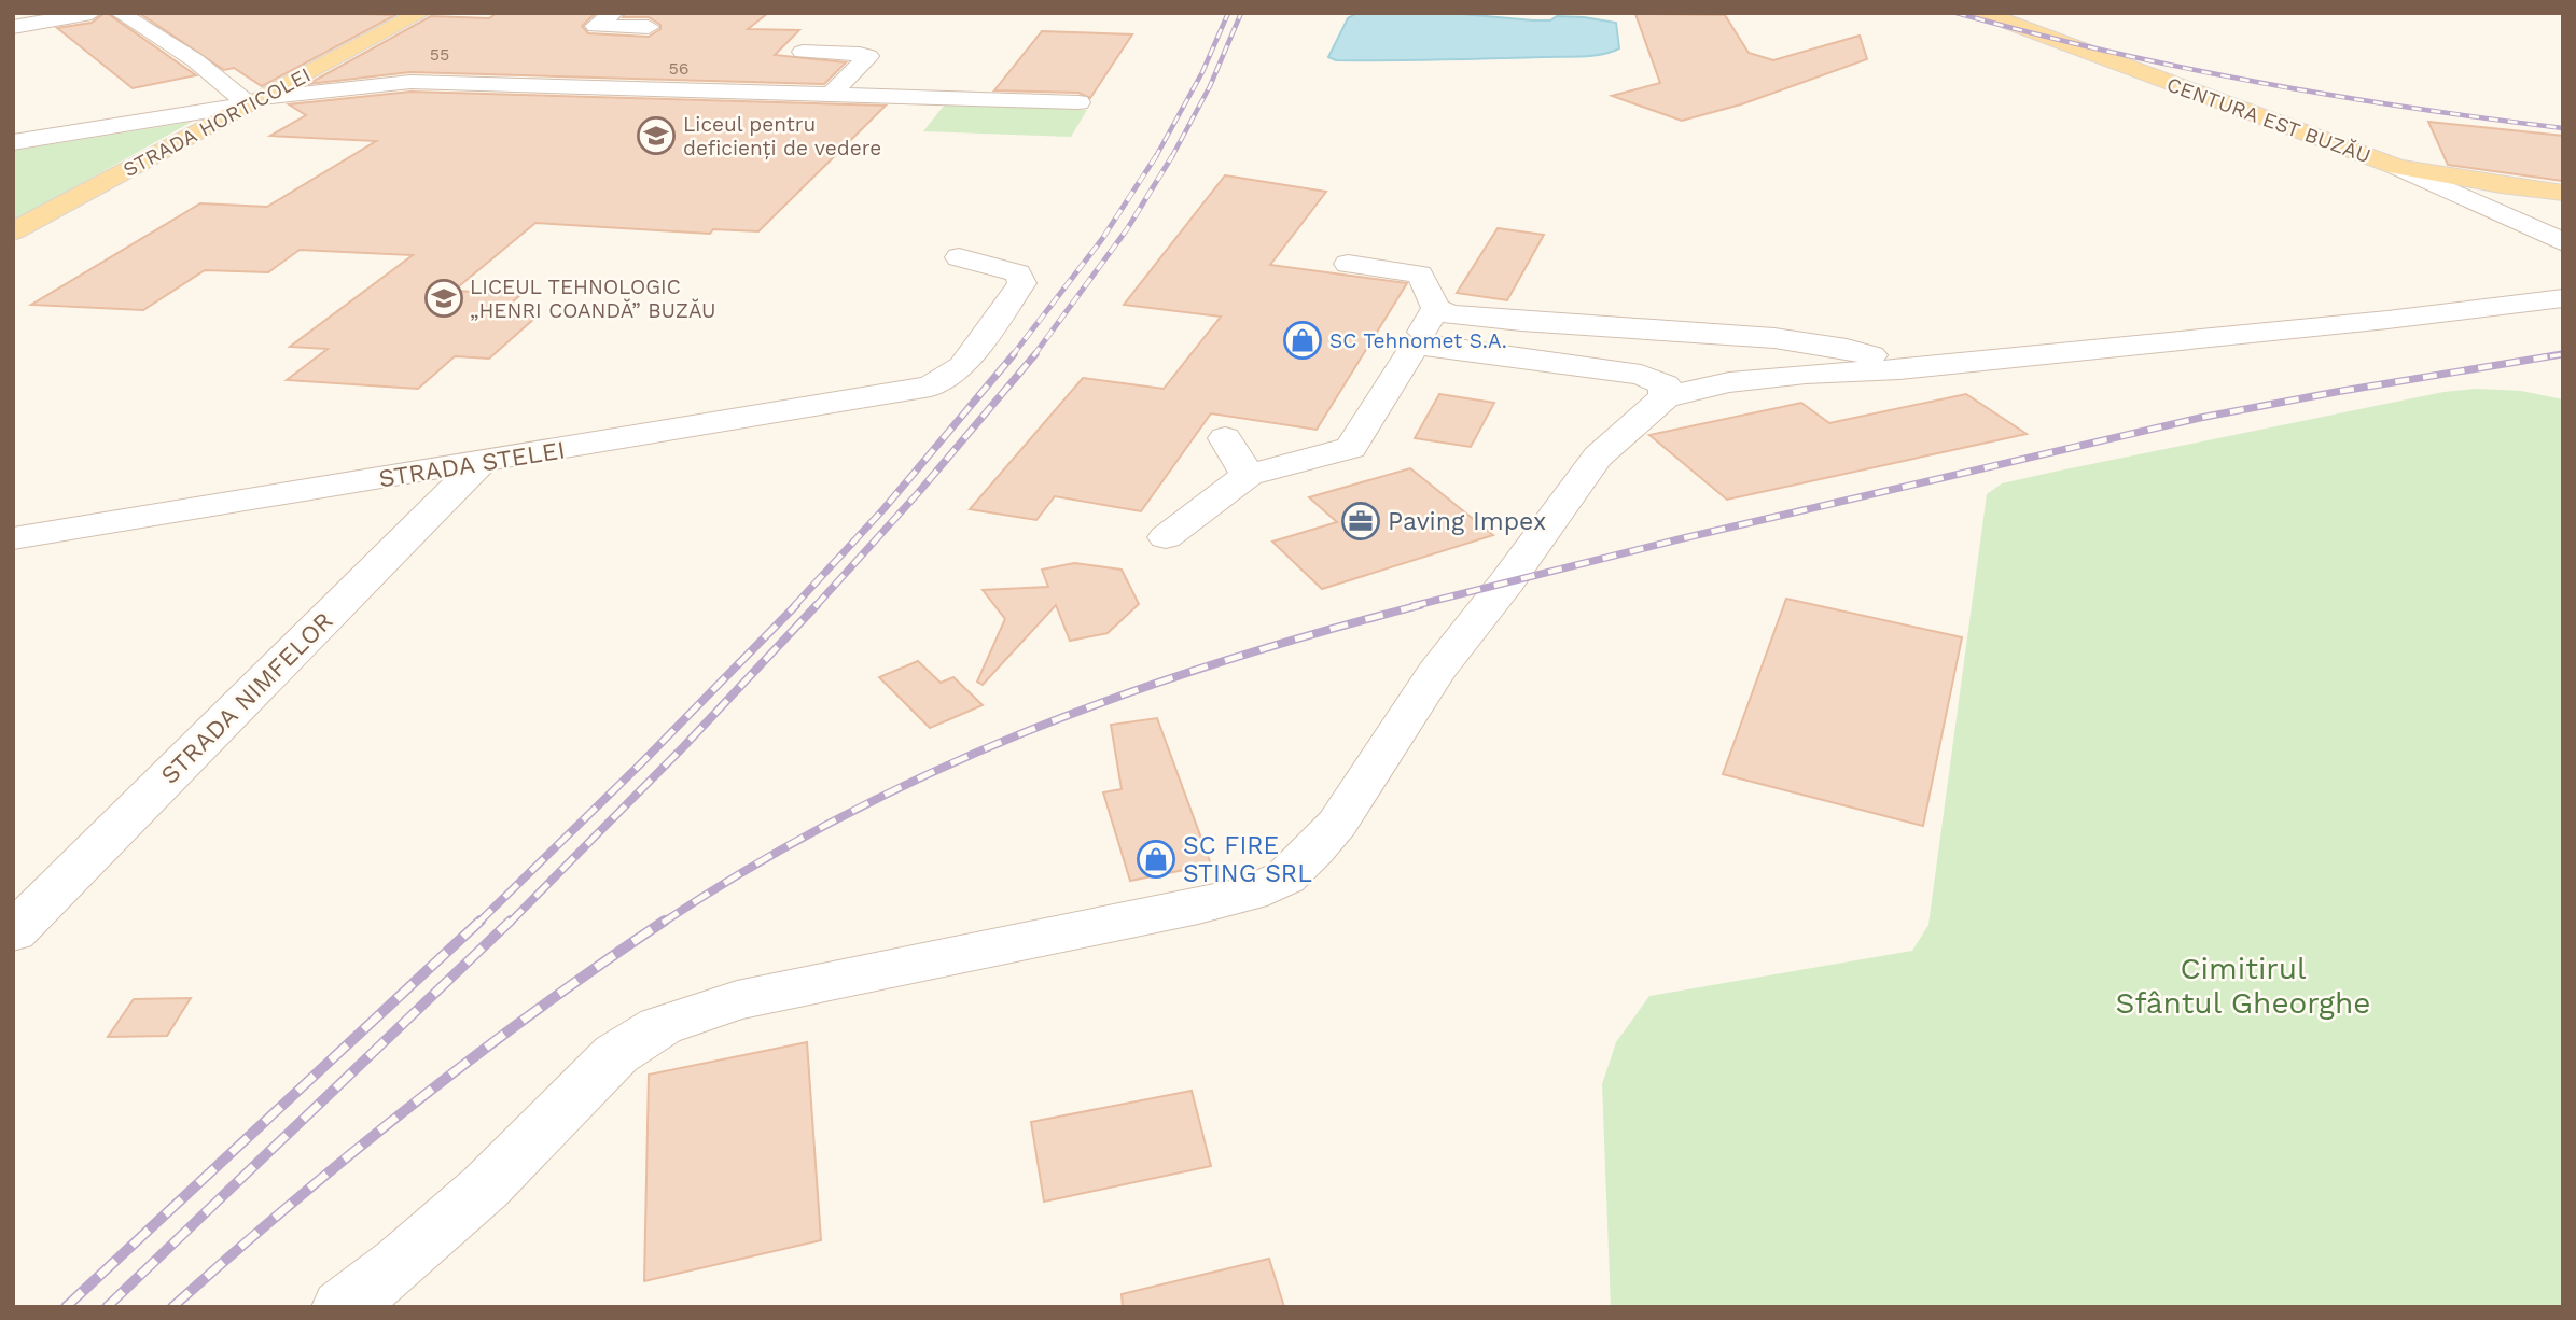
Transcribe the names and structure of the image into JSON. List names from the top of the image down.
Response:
{
  "streets": {
    "main road": ["CENTURA EST BUZĂU", "STRADA HORTICOLEI"],
    "street": ["STRADA STELEI", "STRADA NIMFELOR"]
  },
  "crossings": [
    ["STRADA STELEI", "STRADA NIMFELOR"]
  ],
  "parks": ["Cimitirul Sfântul Gheorghe"],
  "places": {
    "school or university": ["Liceul pentru deficienți de vedere", "LICEUL TEHNOLOGIC „HENRI COANDĂ” BUZĂU"],
    "shop": ["SC Tehnomet S.A.", "SC FIRE STING SRL"],
    "office": ["Paving Impex"]
  },
  "house_numbers": ["55", "56"]
}
